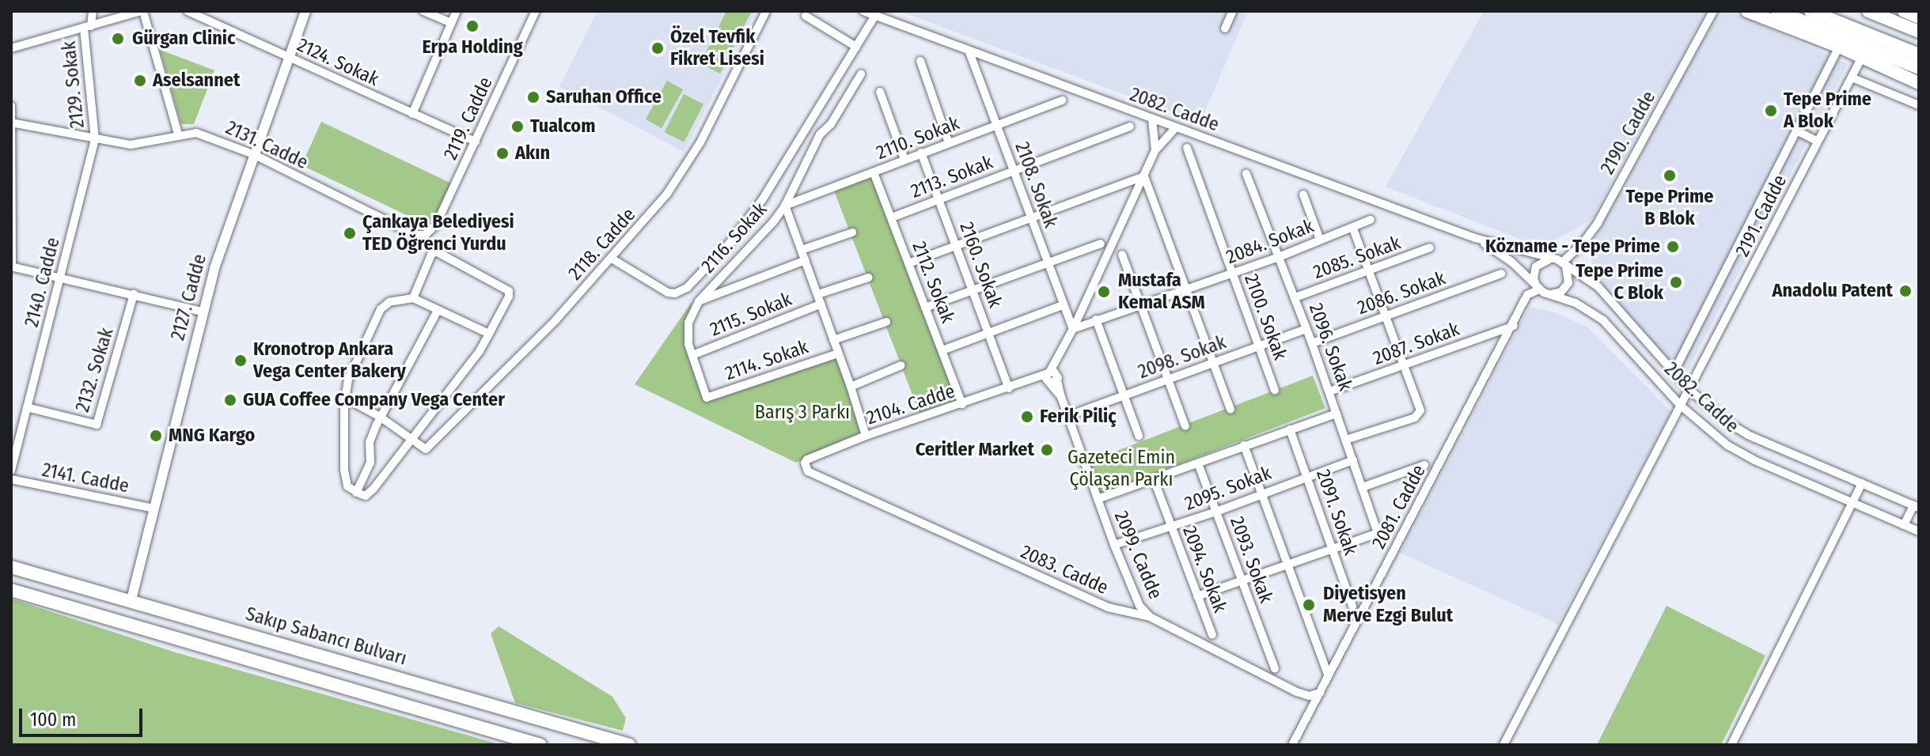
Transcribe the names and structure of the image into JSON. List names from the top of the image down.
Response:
{
  "streets": {
    "main road": ["Sakıp Sabancı Bulvarı"],
    "street": [
      "2124. Sokak",
      "2129. Sokak",
      "2082. Cadde",
      "2119. Cadde",
      "2190. Cadde",
      "2110. Sokak",
      "2131. Cadde",
      "2113. Sokak",
      "2108. Sokak",
      "2191. Cadde",
      "2116. Sokak",
      "2084. Sokak",
      "2118. Cadde",
      "2085. Sokak",
      "2160. Sokak",
      "2140. Cadde",
      "2112. Sokak",
      "2086. Sokak",
      "2127. Cadde",
      "2115. Sokak",
      "2100. Sokak",
      "2087. Sokak",
      "2096. Sokak",
      "2098. Sokak",
      "2114. Sokak",
      "2132. Sokak",
      "2104. Cadde",
      "2141. Cadde",
      "2095. Sokak",
      "2081. Cadde",
      "2091. Sokak",
      "2099. Cadde",
      "2093. Sokak",
      "2094. Sokak",
      "2083. Cadde"
    ]
  },
  "crossings": [
    ["2124. Sokak", "2119. Cadde"],
    ["2124. Sokak", "2127. Cadde"],
    ["2129. Sokak", "2131. Cadde"],
    ["2129. Sokak", "2140. Cadde"],
    ["2082. Cadde", "2190. Cadde"],
    ["2082. Cadde", "2108. Sokak"],
    ["2082. Cadde", "2191. Cadde"],
    ["2082. Cadde", "2081. Cadde"],
    ["2119. Cadde", "2131. Cadde"],
    ["2190. Cadde", "2081. Cadde"],
    ["2110. Sokak", "2108. Sokak"],
    ["2110. Sokak", "2116. Sokak"],
    ["2110. Sokak", "2160. Sokak"],
    ["2110. Sokak", "2112. Sokak"],
    ["2131. Cadde", "2140. Cadde"],
    ["2131. Cadde", "2127. Cadde"],
    ["2113. Sokak", "2108. Sokak"],
    ["2113. Sokak", "2160. Sokak"],
    ["2113. Sokak", "2112. Sokak"],
    ["2108. Sokak", "2084. Sokak"],
    ["2116. Sokak", "2115. Sokak"],
    ["2116. Sokak", "2114. Sokak"],
    ["2084. Sokak", "2100. Sokak"],
    ["2084. Sokak", "2096. Sokak"],
    ["2085. Sokak", "2096. Sokak"],
    ["2160. Sokak", "2104. Cadde"],
    ["2140. Cadde", "2132. Sokak"],
    ["2112. Sokak", "2104. Cadde"],
    ["2086. Sokak", "2096. Sokak"],
    ["2127. Cadde", "2141. Cadde"],
    ["2127. Cadde", "Sakıp Sabancı Bulvarı"],
    ["2100. Sokak", "2098. Sokak"],
    ["2087. Sokak", "2096. Sokak"],
    ["2087. Sokak", "2081. Cadde"],
    ["2096. Sokak", "2098. Sokak"],
    ["2096. Sokak", "2095. Sokak"],
    ["2096. Sokak", "2091. Sokak"],
    ["2098. Sokak", "2099. Cadde"],
    ["2104. Cadde", "2099. Cadde"],
    ["2104. Cadde", "2083. Cadde"],
    ["2095. Sokak", "2091. Sokak"],
    ["2095. Sokak", "2099. Cadde"],
    ["2095. Sokak", "2093. Sokak"],
    ["2095. Sokak", "2094. Sokak"],
    ["2081. Cadde", "2083. Cadde"],
    ["2099. Cadde", "2083. Cadde"]
  ],
  "parks": ["Barış 3 Parkı", "Gazeteci Emin Çölaşan Parkı"],
  "places": [
    "Erpa Holding",
    "Gürgan Clinic",
    "Özel Tevfik Fikret Lisesi",
    "Aselsannet",
    "Saruhan Office",
    "Tepe Prime A Blok",
    "Tualcom",
    "Akın",
    "Tepe Prime B Blok",
    "Çankaya Belediyesi TED Öğrenci Yurdu",
    "Közname - Tepe Prime",
    "Tepe Prime C Blok",
    "Anadolu Patent",
    "Mustafa Kemal ASM",
    "Kronotrop Ankara Vega Center Bakery",
    "GUA Coffee Company Vega Center",
    "Ferik Piliç",
    "MNG Kargo",
    "Ceritler Market",
    "Diyetisyen Merve Ezgi Bulut"
  ],
  "scale_bar": "100 m"
}
